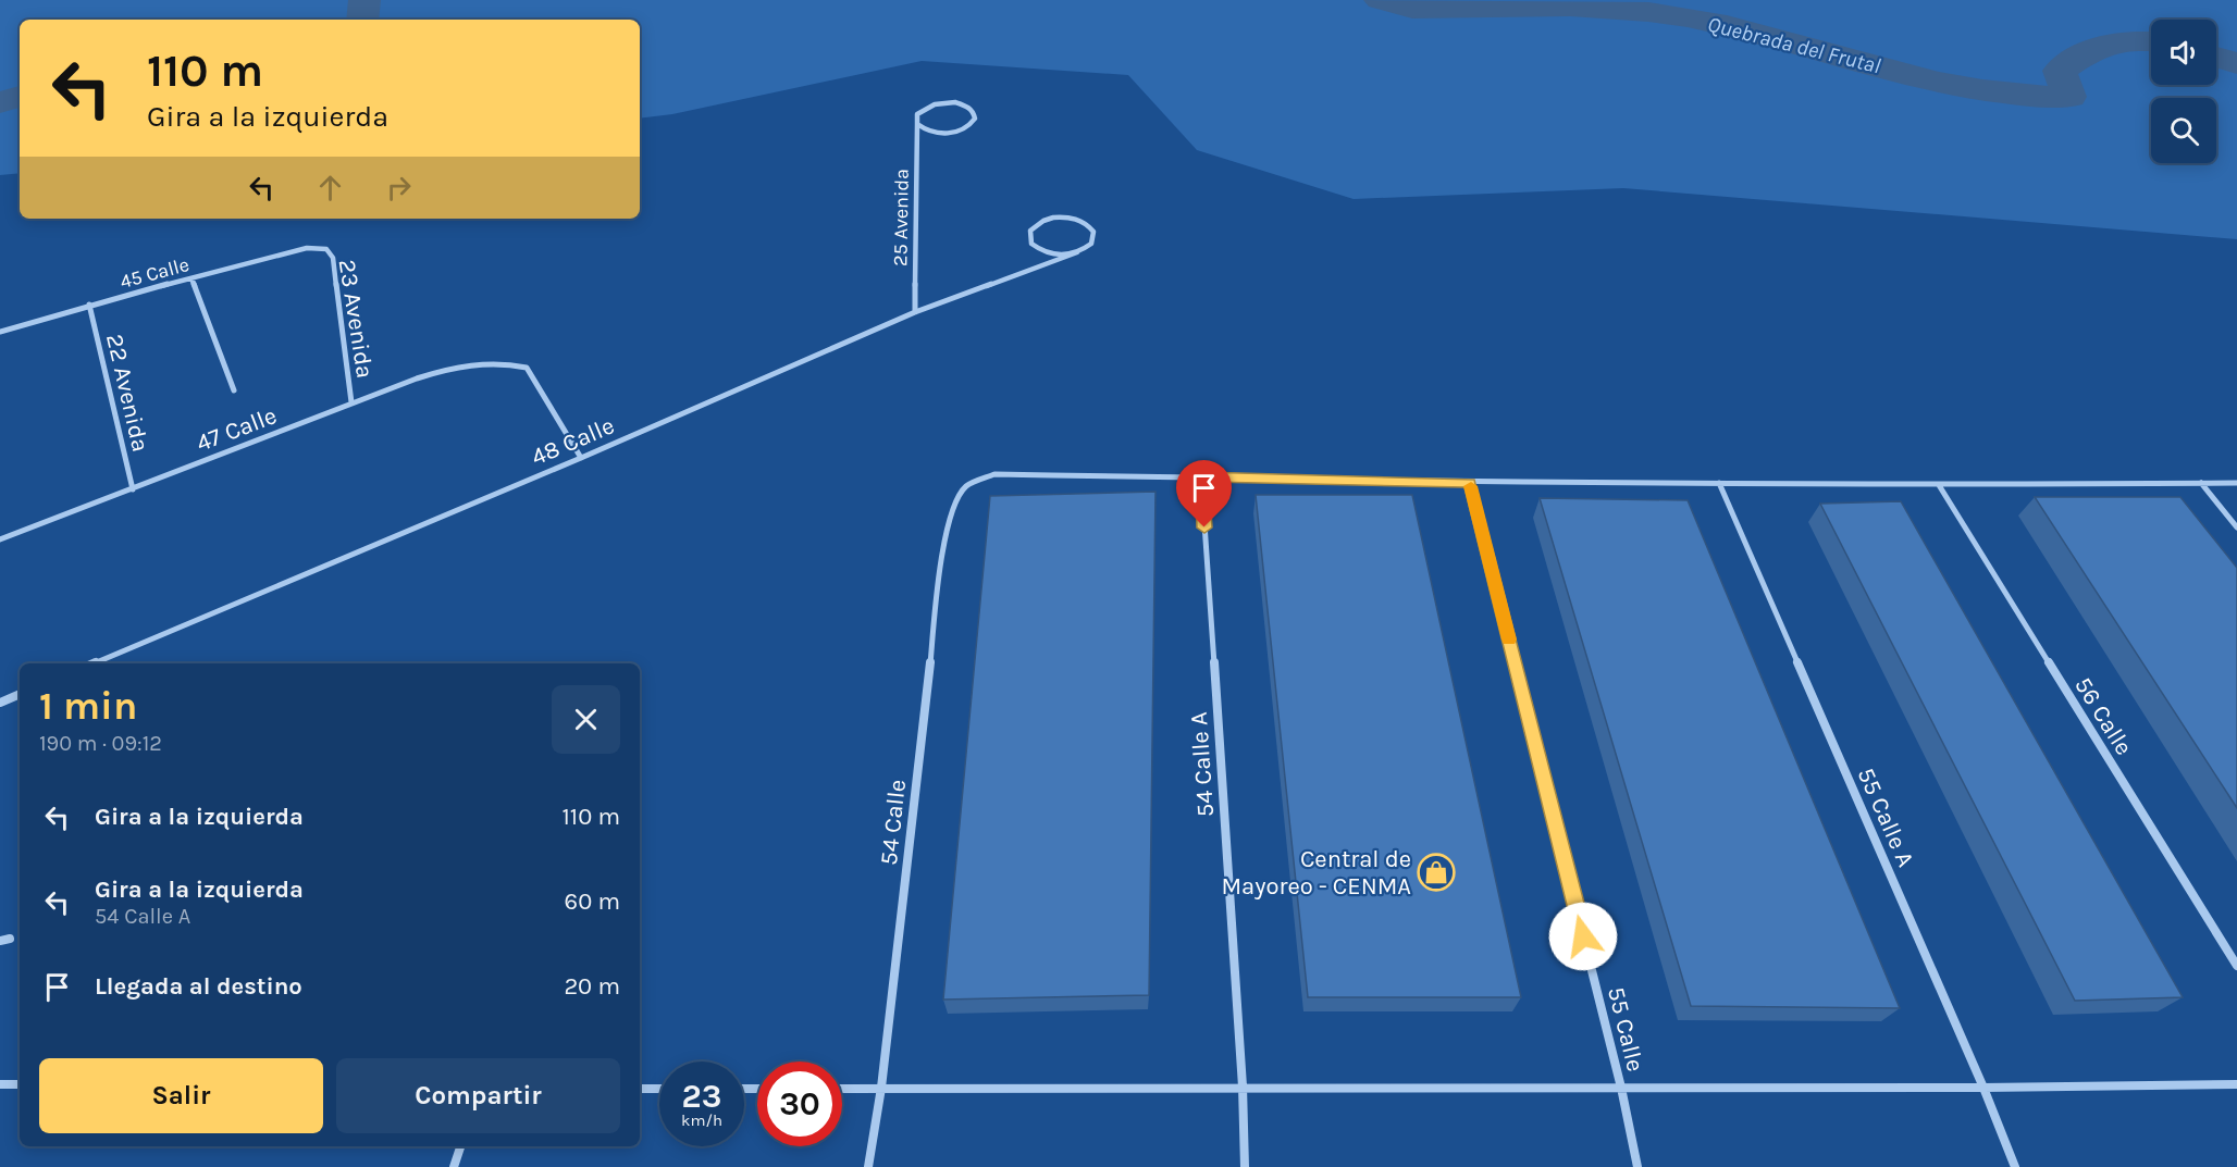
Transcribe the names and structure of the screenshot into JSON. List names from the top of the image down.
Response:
{
  "streets": {
    "street": [
      "25 Avenida",
      "45 Calle",
      "23 Avenida",
      "22 Avenida",
      "47 Calle",
      "48 Calle",
      "56 Calle",
      "54 Calle A",
      "55 Calle A",
      "54 Calle",
      "55 Calle"
    ]
  },
  "crossings": [
    ["25 Avenida", "48 Calle"],
    ["45 Calle", "23 Avenida"],
    ["45 Calle", "22 Avenida"],
    ["23 Avenida", "47 Calle"],
    ["22 Avenida", "47 Calle"],
    ["47 Calle", "48 Calle"],
    ["54 Calle A", "54 Calle"]
  ],
  "water": ["Quebrada del Frutal"],
  "places": {
    "shop": ["Central de Mayoreo - CENMA"]
  },
  "page": {
    "turn": ["110 m", "Gira a la izquierda"],
    "heading": ["1 min", "190 m · 09:12"],
    "list": [
      {
        "name": "Gira a la izquierda",
        "value": "110 m"
      },
      {
        "name": "Gira a la izquierda",
        "note": "54 Calle A",
        "value": "60 m"
      },
      {
        "name": "Llegada al destino",
        "value": "20 m"
      }
    ],
    "buttons": ["Salir", "Compartir"],
    "speed": "23 km/h",
    "limit": "30"
  }
}
